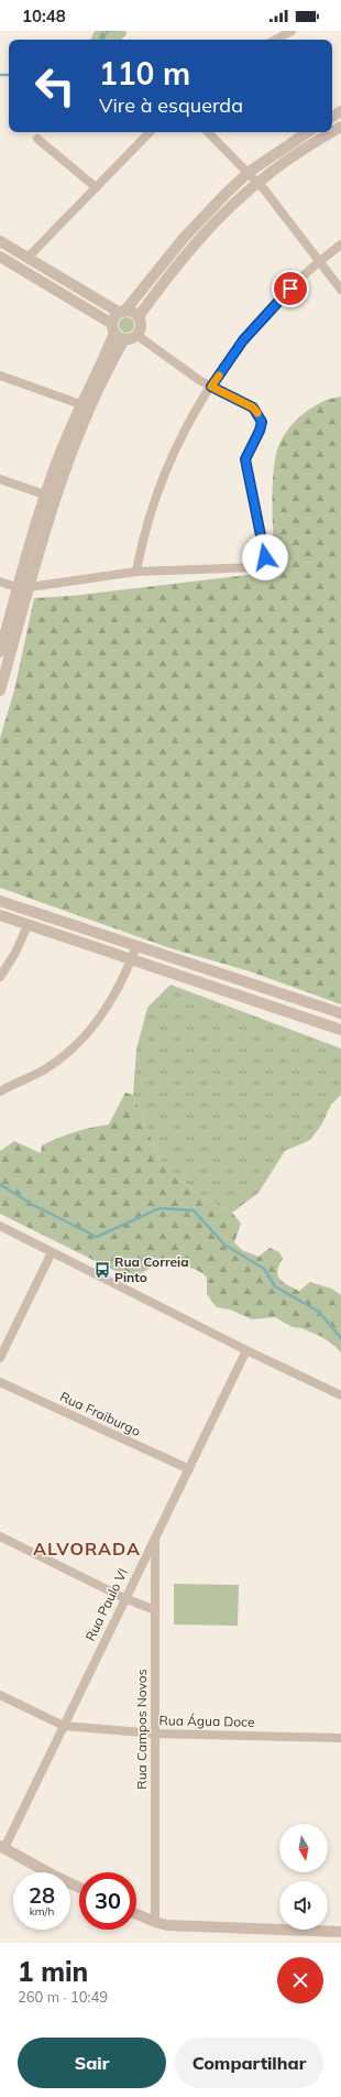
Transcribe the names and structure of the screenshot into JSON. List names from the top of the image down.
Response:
{
  "streets": {
    "street": [
      "Rua Fraiburgo",
      "Rua Paulo VI",
      "Rua Água Doce",
      "Rua Campos Novos"
    ]
  },
  "crossings": [
    ["Rua Fraiburgo", "Rua Paulo VI"],
    ["Rua Paulo VI", "Rua Água Doce"],
    ["Rua Paulo VI", "Rua Campos Novos"],
    ["Rua Água Doce", "Rua Campos Novos"]
  ],
  "districts": ["ALVORADA"],
  "places": {
    "bus stop": ["Rua Correia Pinto"]
  },
  "north": "bottom",
  "page": {
    "status": "10:48",
    "turn": ["110 m", "Vire à esquerda"],
    "speed": "28 km/h",
    "limit": "30",
    "heading": ["1 min", "260 m · 10:49"],
    "buttons": ["Sair", "Compartilhar"]
  }
}
